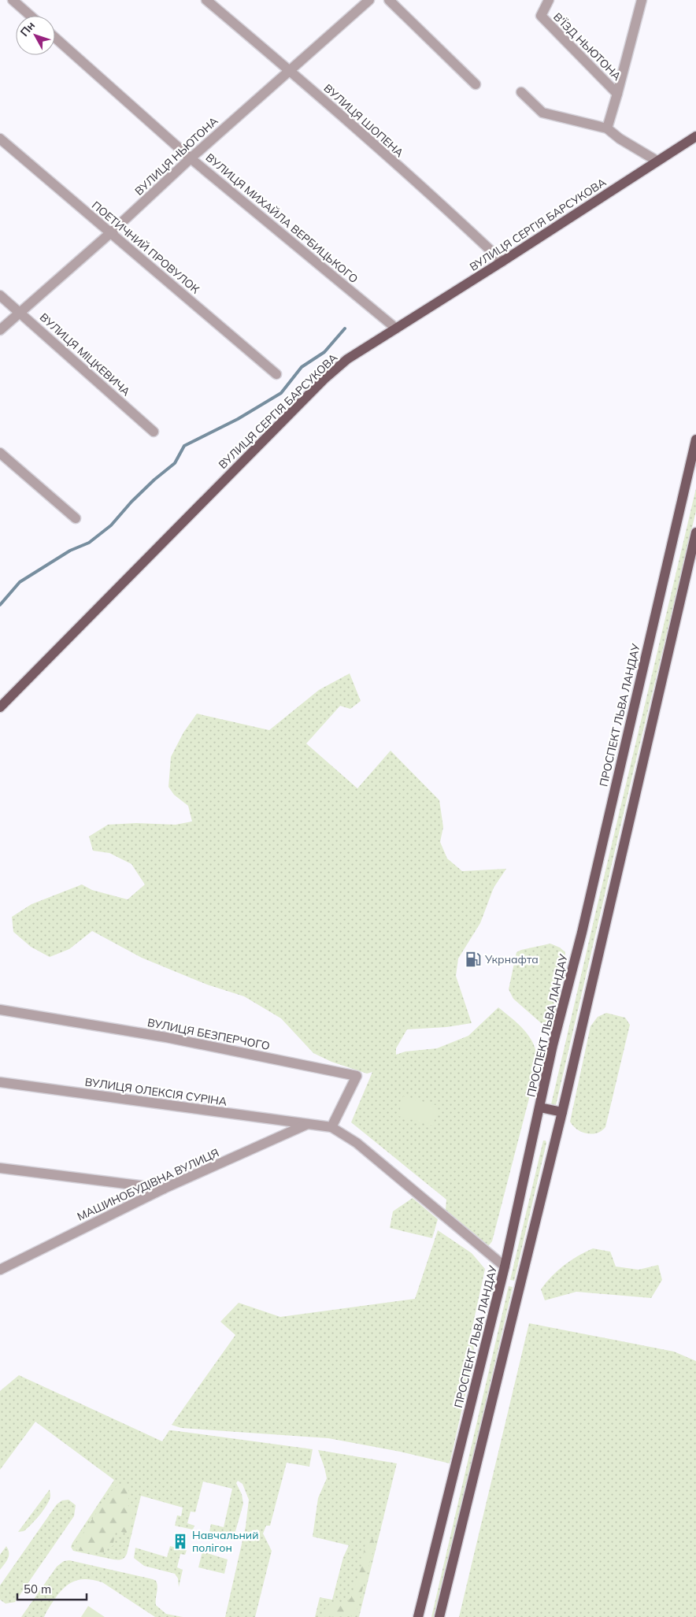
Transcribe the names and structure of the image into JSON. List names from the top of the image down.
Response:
{
  "streets": {
    "main road": ["ВУЛИЦЯ СЕРГІЯ БАРСУКОВА", "ПРОСПЕКТ ЛЬВА ЛАНДАУ"],
    "street": [
      "В’ЇЗД НЬЮТОНА",
      "ВУЛИЦЯ ШОПЕНА",
      "ВУЛИЦЯ НЬЮТОНА",
      "ВУЛИЦЯ МИХАЙЛА ВЕРБИЦЬКОГО",
      "ПОЕТИЧНИЙ ПРОВУЛОК",
      "ВУЛИЦЯ МІЦКЕВИЧА",
      "ВУЛИЦЯ БЕЗПЕРЧОГО",
      "ВУЛИЦЯ ОЛЕКСІЯ СУРІНА",
      "МАШИНОБУДІВНА ВУЛИЦЯ"
    ]
  },
  "crossings": [
    ["ВУЛИЦЯ ШОПЕНА", "ВУЛИЦЯ НЬЮТОНА"],
    ["ВУЛИЦЯ ШОПЕНА", "ВУЛИЦЯ СЕРГІЯ БАРСУКОВА"],
    ["ВУЛИЦЯ НЬЮТОНА", "ВУЛИЦЯ МИХАЙЛА ВЕРБИЦЬКОГО"],
    ["ВУЛИЦЯ НЬЮТОНА", "ПОЕТИЧНИЙ ПРОВУЛОК"],
    ["ВУЛИЦЯ НЬЮТОНА", "ВУЛИЦЯ МІЦКЕВИЧА"],
    ["ВУЛИЦЯ МИХАЙЛА ВЕРБИЦЬКОГО", "ВУЛИЦЯ СЕРГІЯ БАРСУКОВА"],
    ["ВУЛИЦЯ БЕЗПЕРЧОГО", "ВУЛИЦЯ ОЛЕКСІЯ СУРІНА"],
    ["ВУЛИЦЯ ОЛЕКСІЯ СУРІНА", "МАШИНОБУДІВНА ВУЛИЦЯ"]
  ],
  "places": {
    "fuel station": ["Укрнафта"],
    "building": ["Навчальний полігон"]
  },
  "scale_bar": "50 m",
  "north": "top left"
}
